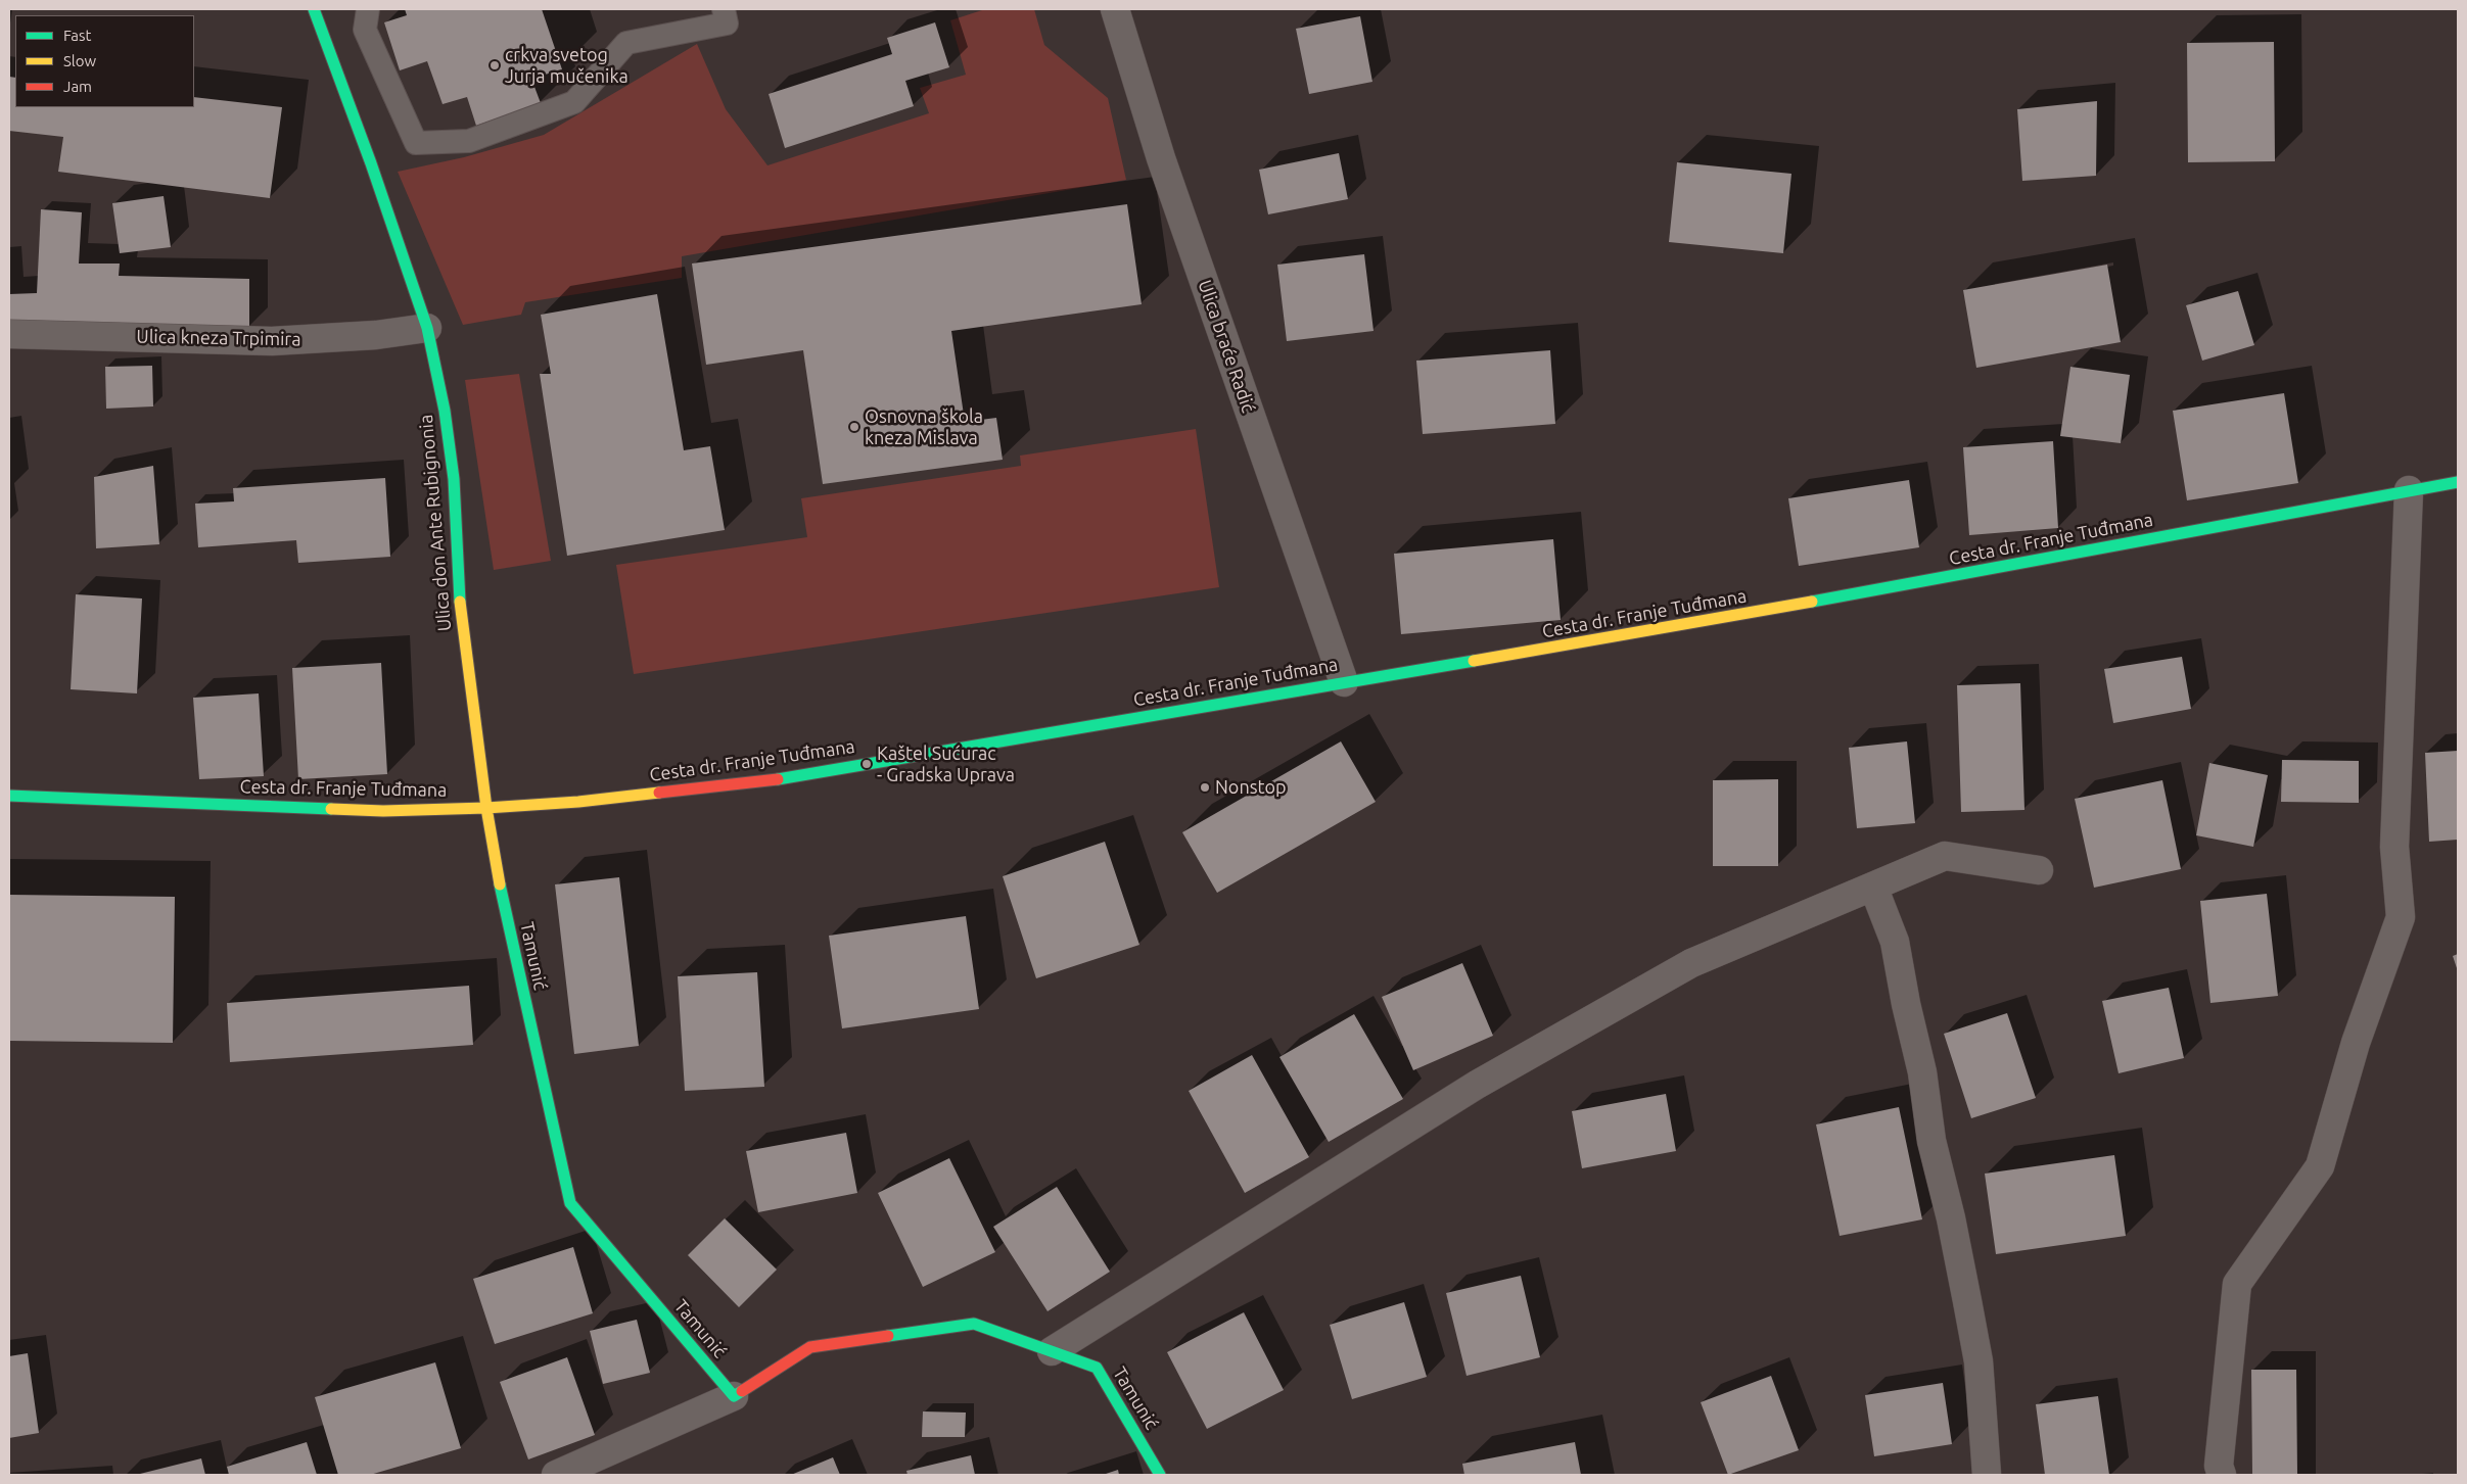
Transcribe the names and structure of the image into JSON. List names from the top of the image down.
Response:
{
  "streets": {
    "main road": ["Ulica don Ante Rubignonia", "Cesta dr. Franje Tuđmana", "Tamunić"],
    "street": ["Ulica kneza Trpimira", "Ulica braće Radić"]
  },
  "crossings": [
    ["Ulica kneza Trpimira", "Ulica don Ante Rubignonia"],
    ["Ulica braće Radić", "Cesta dr. Franje Tuđmana"],
    ["Ulica don Ante Rubignonia", "Cesta dr. Franje Tuđmana"],
    ["Ulica don Ante Rubignonia", "Tamunić"],
    ["Cesta dr. Franje Tuđmana", "Tamunić"]
  ],
  "places": [
    "crkva svetog Jurja mučenika",
    "Osnovna škola kneza Mislava",
    "Kaštel Sućurac - Gradska Uprava",
    "Nonstop"
  ],
  "legend": ["Fast", "Slow", "Jam"]
}
